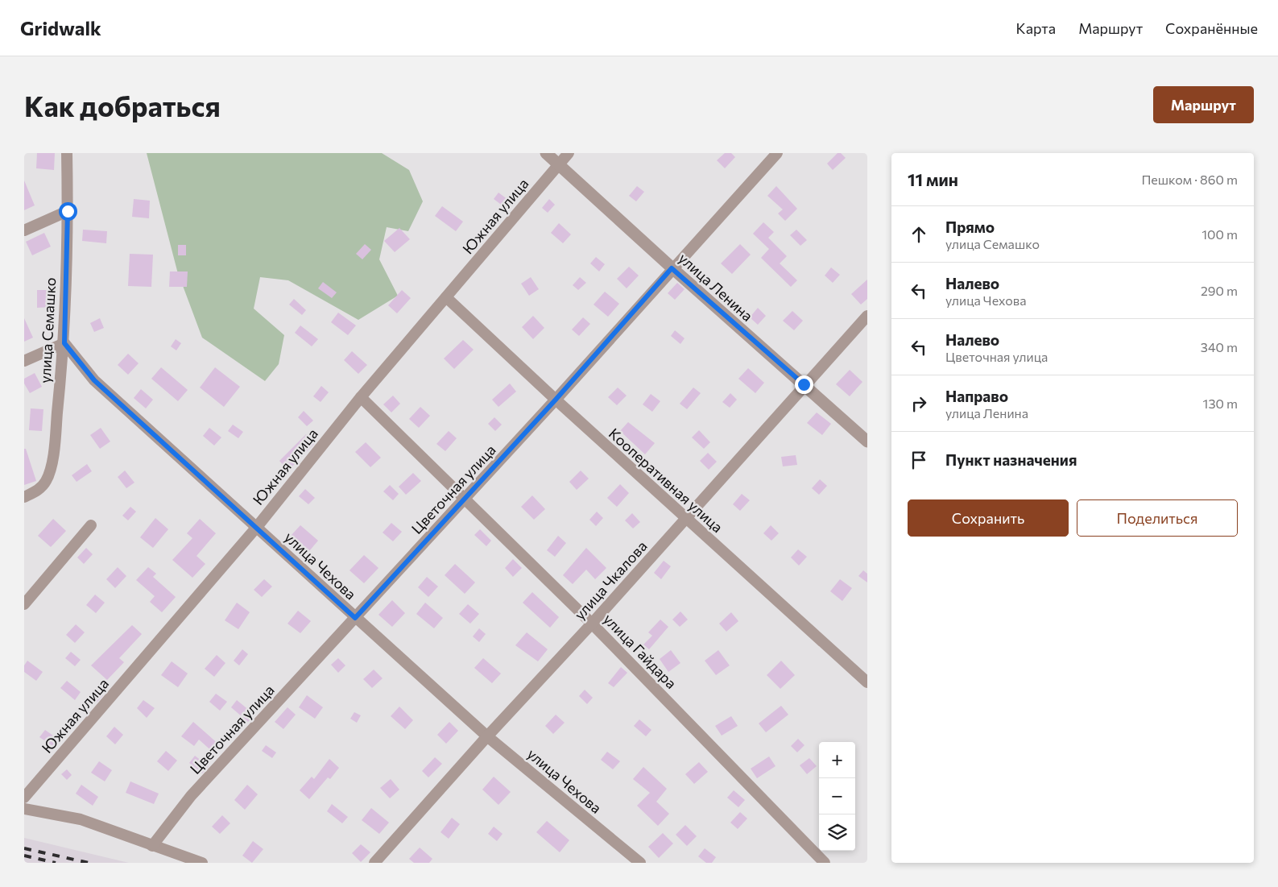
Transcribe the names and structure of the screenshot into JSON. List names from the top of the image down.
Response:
{
  "streets": {
    "street": [
      "Южная улица",
      "улица Ленина",
      "улица Семашко",
      "Кооперативная улица",
      "Цветочная улица",
      "улица Чехова",
      "улица Чкалова",
      "улица Гайдара"
    ]
  },
  "crossings": [
    ["Южная улица", "улица Ленина"],
    ["Южная улица", "Кооперативная улица"],
    ["Южная улица", "улица Чехова"],
    ["Южная улица", "улица Гайдара"],
    ["улица Ленина", "Цветочная улица"],
    ["улица Ленина", "улица Чкалова"],
    ["улица Семашко", "улица Чехова"],
    ["Кооперативная улица", "Цветочная улица"],
    ["Кооперативная улица", "улица Чкалова"],
    ["Цветочная улица", "улица Чехова"],
    ["Цветочная улица", "улица Гайдара"],
    ["улица Чехова", "улица Чкалова"],
    ["улица Чкалова", "улица Гайдара"]
  ],
  "page": {
    "header": "Gridwalk",
    "nav": ["Карта", "Маршрут", "Сохранённые"],
    "buttons": [
      "Маршрут",
      ["Сохранить", "Поделиться"]
    ],
    "title": "Как добраться",
    "heading": ["11 мин", "Пешком · 860 m"],
    "list": [
      ["Прямо", "улица Семашко", "100 m"],
      ["Налево", "улица Чехова", "290 m"],
      ["Налево", "Цветочная улица", "340 m"],
      ["Направо", "улица Ленина", "130 m"],
      "Пункт назначения"
    ],
    "map_buttons": ["+", "−"]
  }
}
